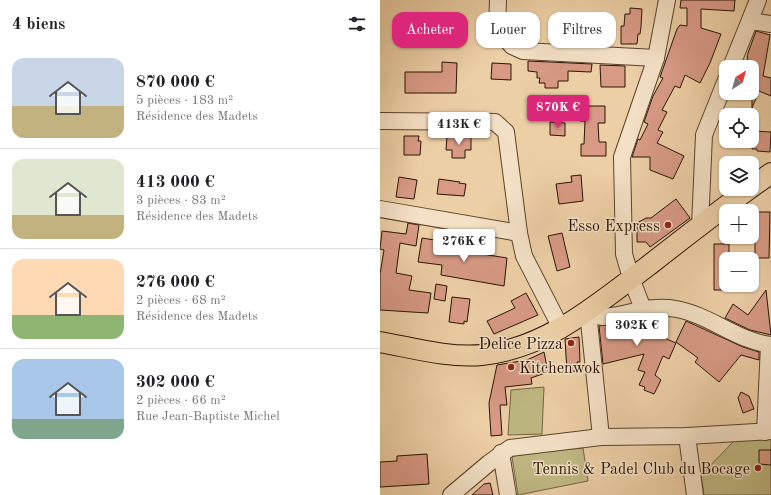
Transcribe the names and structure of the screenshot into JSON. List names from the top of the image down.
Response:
{
  "places": [
    "Esso Express",
    "Delice Pizza",
    "Kitchenwok",
    "Tennis & Padel Club du Bocage"
  ],
  "north": "top right",
  "page": {
    "heading": "4 biens",
    "chip": ["Acheter", "Louer", "Filtres"],
    "list": [
      {
        "name": "870 000 €",
        "note": "5 pièces · 183 m² · Résidence des Madets"
      },
      {
        "name": "413 000 €",
        "note": "3 pièces · 83 m² · Résidence des Madets"
      },
      {
        "name": "276 000 €",
        "note": "2 pièces · 68 m² · Résidence des Madets"
      },
      {
        "name": "302 000 €",
        "note": "2 pièces · 66 m² · Rue Jean-Baptiste Michel"
      }
    ],
    "map_buttons": ["+", "−"],
    "price": [
      "870K €",
      "413K €",
      "276K €",
      "302K €"
    ]
  }
}
